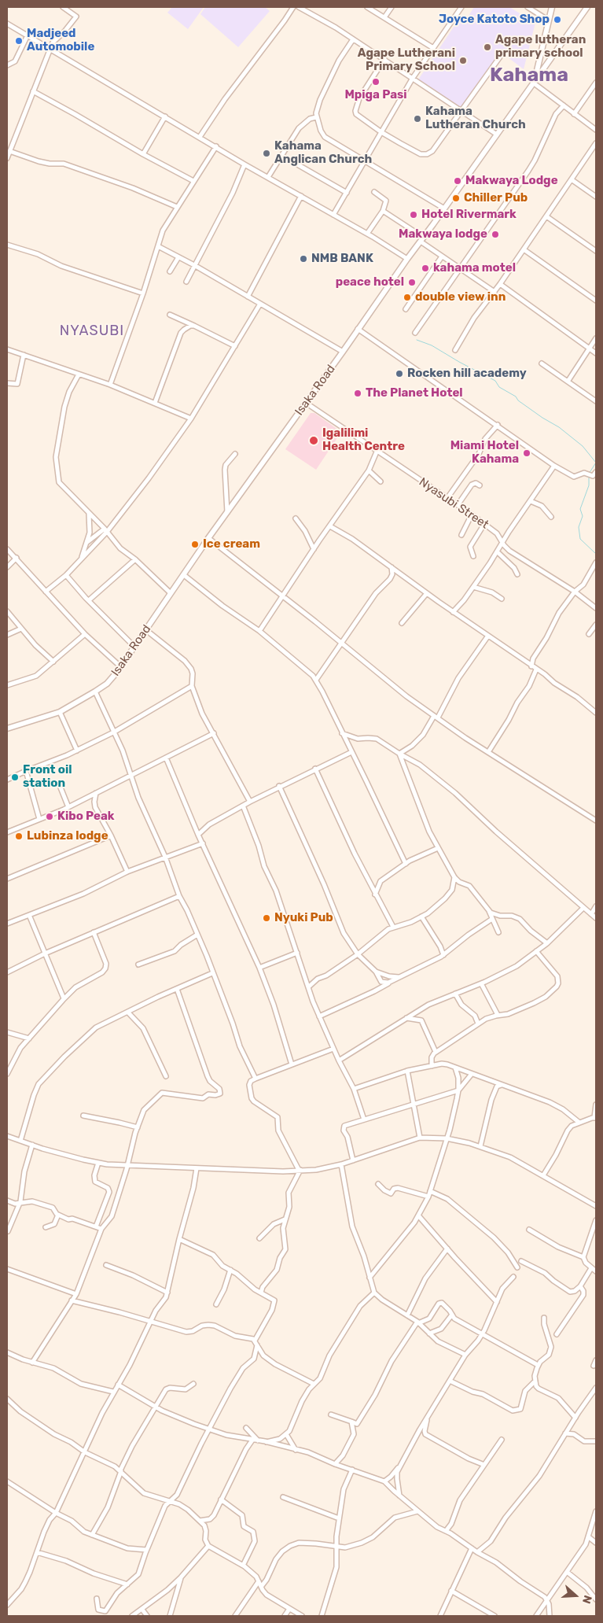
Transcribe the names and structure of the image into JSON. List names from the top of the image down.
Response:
{
  "streets": {
    "street": ["Isaka Road", "Nyasubi Street"]
  },
  "crossings": [
    ["Isaka Road", "Nyasubi Street"]
  ],
  "districts": ["Kahama", "NYASUBI"],
  "places": [
    "Joyce Katoto Shop",
    "Madjeed Automobile",
    "Agape lutheran primary school",
    "Agape Lutherani Primary School",
    "Mpiga Pasi",
    "Kahama Lutheran Church",
    "Kahama Anglican Church",
    "Makwaya Lodge",
    "Chiller Pub",
    "Hotel Rivermark",
    "Makwaya lodge",
    "NMB BANK",
    "kahama motel",
    "peace hotel",
    "double view inn",
    "Rocken hill academy",
    "The Planet Hotel",
    "Igalilimi Health Centre",
    "Miami Hotel Kahama",
    "Ice cream",
    "Front oil station",
    "Kibo Peak",
    "Lubinza lodge",
    "Nyuki Pub"
  ],
  "north": "right"
}
